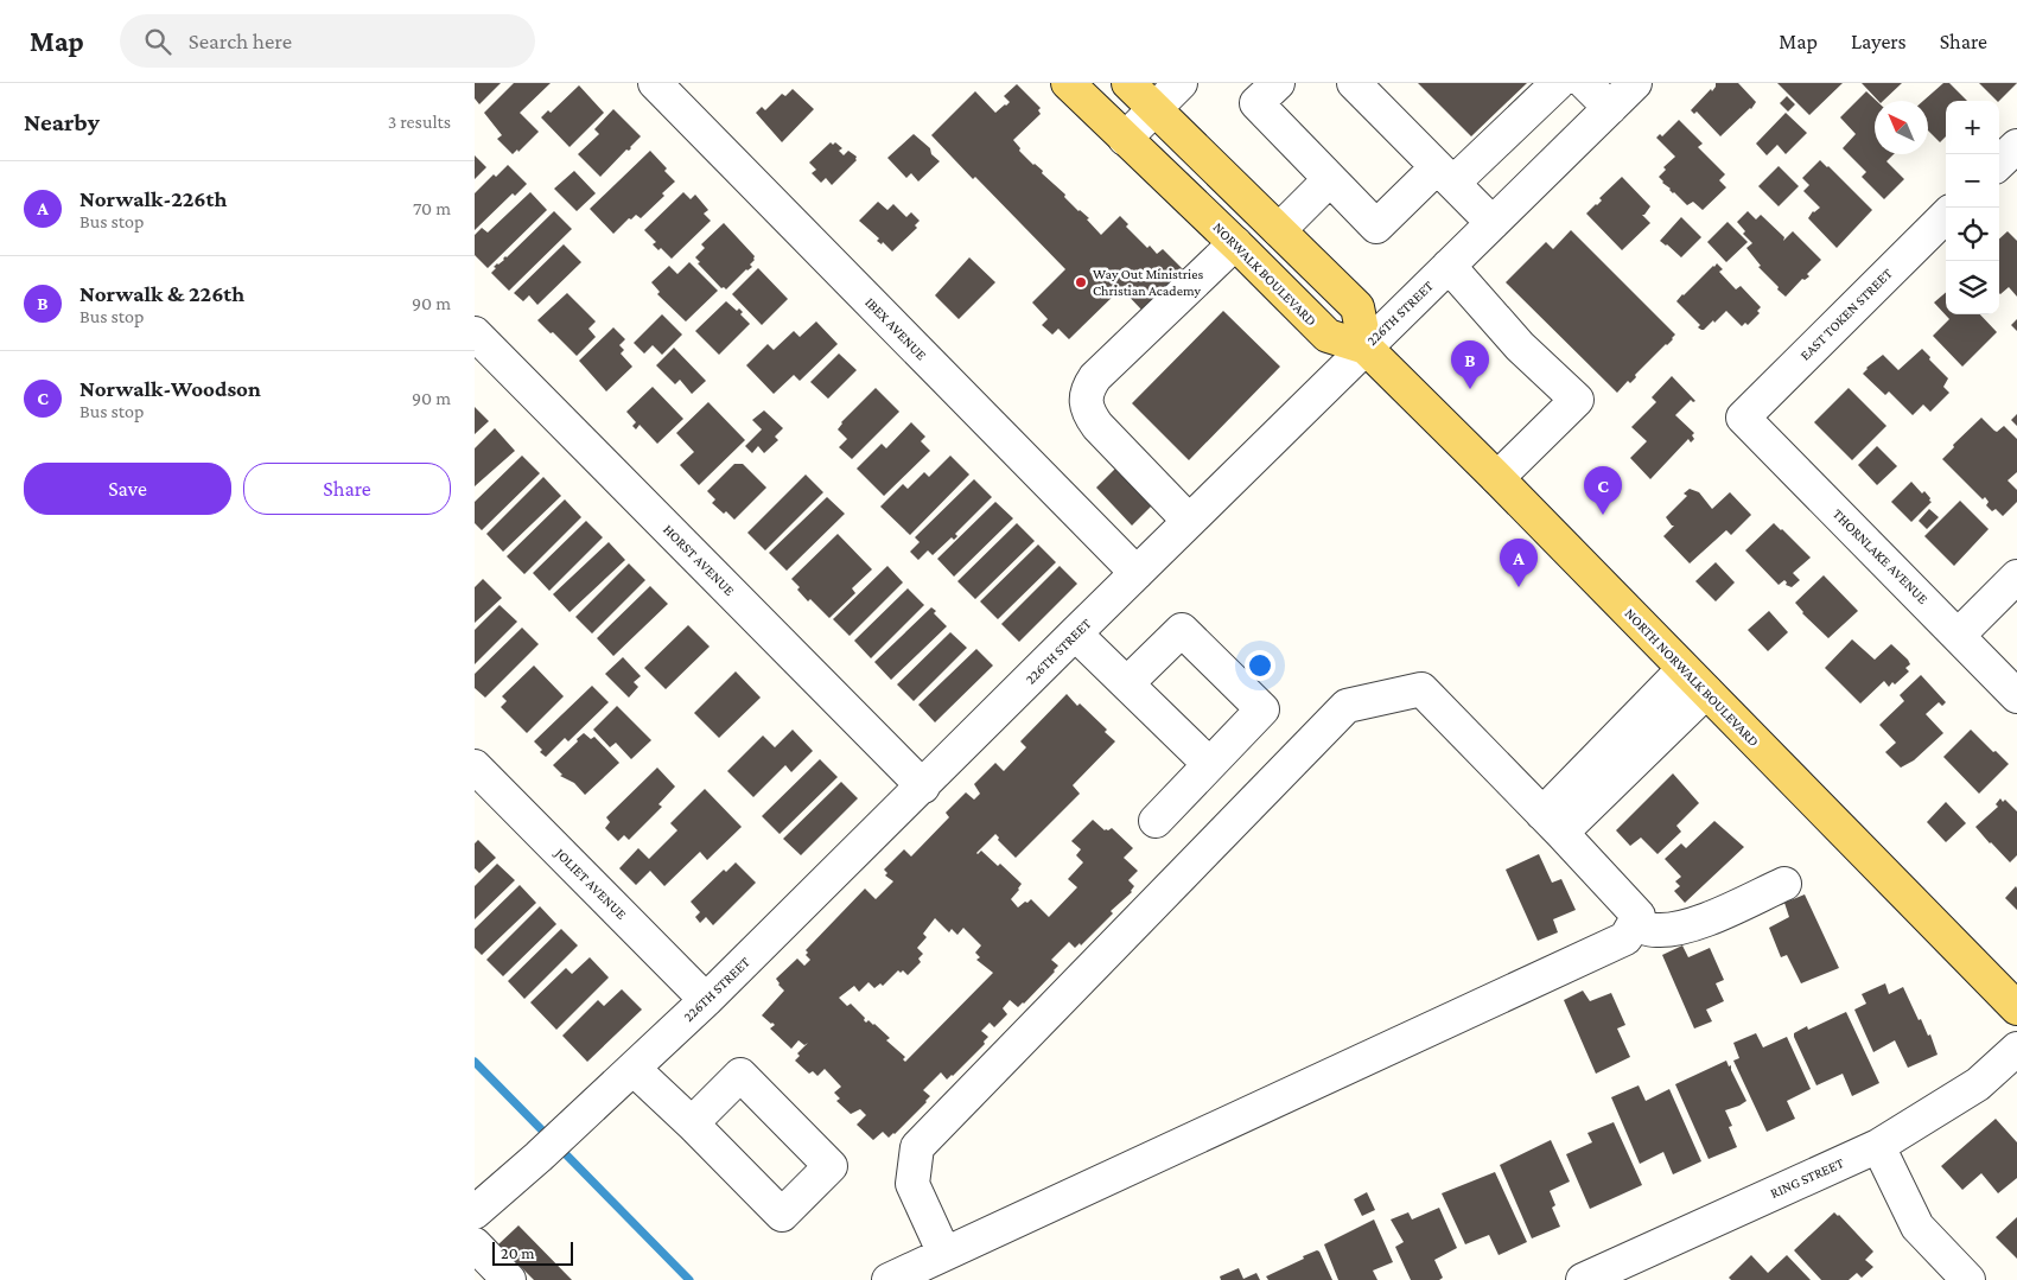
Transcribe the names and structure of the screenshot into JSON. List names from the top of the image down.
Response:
{
  "streets": {
    "main road": ["NORWALK BOULEVARD", "NORTH NORWALK BOULEVARD"],
    "street": [
      "226TH STREET",
      "EAST TOKEN STREET",
      "IBEX AVENUE",
      "THORNLAKE AVENUE",
      "HORST AVENUE",
      "JOLIET AVENUE",
      "RING STREET"
    ]
  },
  "crossings": [
    ["NORWALK BOULEVARD", "226TH STREET"],
    ["NORWALK BOULEVARD", "NORTH NORWALK BOULEVARD"],
    ["226TH STREET", "IBEX AVENUE"],
    ["226TH STREET", "HORST AVENUE"],
    ["226TH STREET", "NORTH NORWALK BOULEVARD"],
    ["226TH STREET", "JOLIET AVENUE"],
    ["EAST TOKEN STREET", "THORNLAKE AVENUE"]
  ],
  "places": ["Way Out Ministries Christian Academy"],
  "scale_bar": "20 m",
  "north": "top left",
  "page": {
    "header": "Map",
    "search": "Search here",
    "nav": ["Map", "Layers", "Share"],
    "heading": ["Nearby", "3 results"],
    "map_buttons": ["+", "−"],
    "list": [
      {
        "mark": "A",
        "name": "Norwalk-226th",
        "note": "Bus stop",
        "value": "70 m"
      },
      {
        "mark": "B",
        "name": "Norwalk & 226th",
        "note": "Bus stop",
        "value": "90 m"
      },
      {
        "mark": "C",
        "name": "Norwalk-Woodson",
        "note": "Bus stop",
        "value": "90 m"
      }
    ],
    "pins": ["B", "C", "A"],
    "buttons": ["Save", "Share"],
    "scale": "20 m"
  }
}
